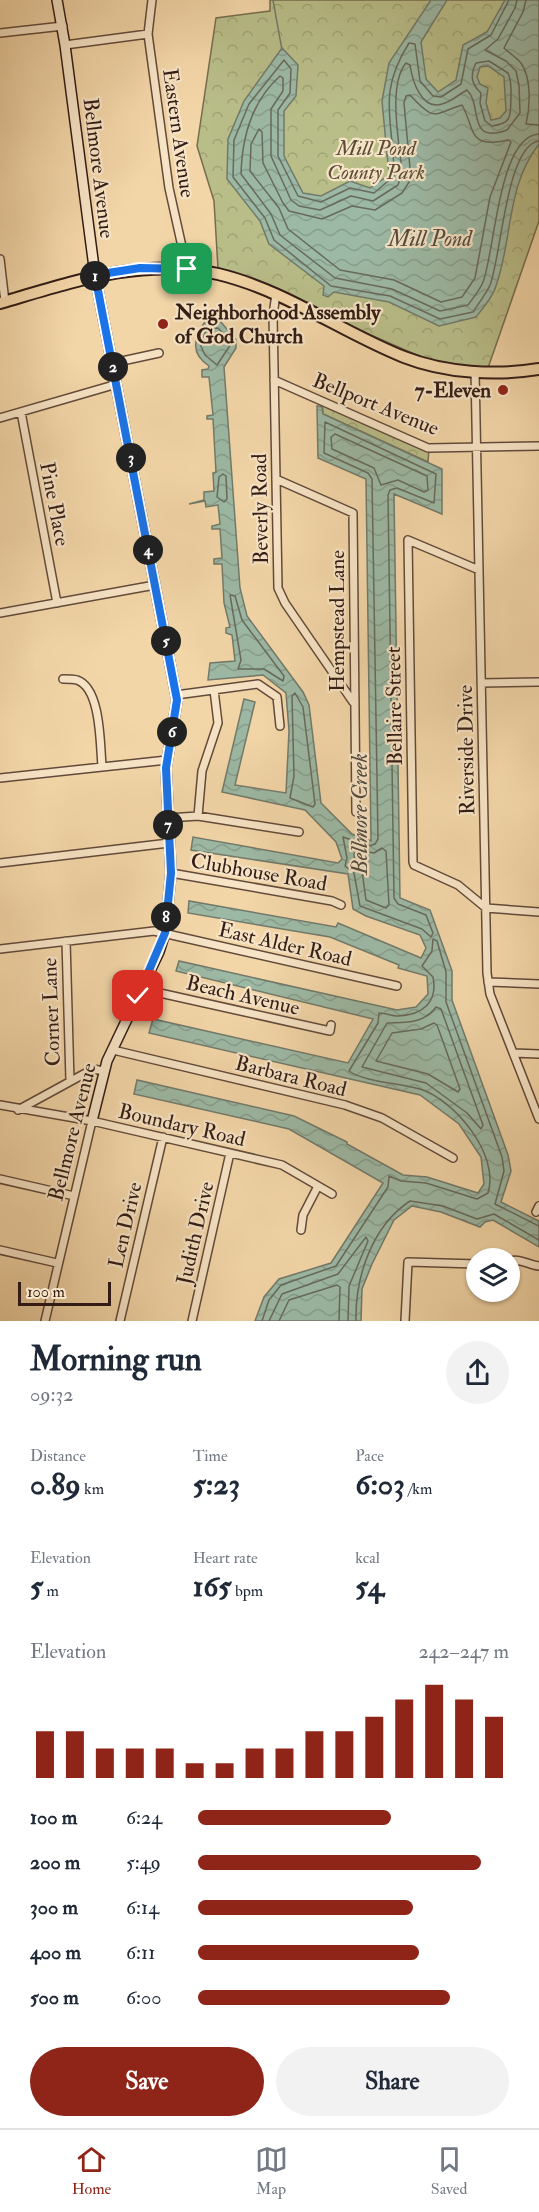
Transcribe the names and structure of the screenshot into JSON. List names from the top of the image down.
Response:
{
  "streets": {
    "street": [
      "Eastern Avenue",
      "Bellmore Avenue",
      "Bellport Avenue",
      "Pine Place",
      "Beverly Road",
      "Hempstead Lane",
      "Bellaire Street",
      "Riverside Drive",
      "Clubhouse Road",
      "East Alder Road",
      "Beach Avenue",
      "Corner Lane",
      "Barbara Road",
      "Boundary Road",
      "Len Drive",
      "Judith Drive"
    ]
  },
  "crossings": [
    ["Bellmore Avenue", "Clubhouse Road"],
    ["Bellmore Avenue", "East Alder Road"],
    ["Bellmore Avenue", "Beach Avenue"],
    ["Bellmore Avenue", "Barbara Road"],
    ["Bellmore Avenue", "Boundary Road"],
    ["Bellport Avenue", "Beverly Road"],
    ["Bellport Avenue", "Riverside Drive"],
    ["Beverly Road", "Hempstead Lane"],
    ["Bellaire Street", "Riverside Drive"],
    ["East Alder Road", "Corner Lane"],
    ["Boundary Road", "Len Drive"],
    ["Boundary Road", "Judith Drive"]
  ],
  "water": ["Mill Pond", "Bellmore Creek"],
  "parks": ["Mill Pond County Park"],
  "places": ["Neighborhood Assembly of God Church", "7-Eleven"],
  "scale_bar": "100 m",
  "page": {
    "pins": [
      "1",
      "2",
      "3",
      "4",
      "5",
      "6",
      "7",
      "8"
    ],
    "scale": "100 m",
    "heading": ["Morning run", "09:32"],
    "stats": [
      ["Distance", "0.89 km"],
      ["Time", "5:23"],
      ["Pace", "6:03 /km"],
      ["Elevation", "5 m"],
      ["Heart rate", "165 bpm"],
      ["kcal", "54"]
    ],
    "chart": ["Elevation", "242–247 m"],
    "list": [
      {
        "name": "100 m",
        "note": "6:24"
      },
      {
        "name": "200 m",
        "note": "5:49"
      },
      {
        "name": "300 m",
        "note": "6:14"
      },
      {
        "name": "400 m",
        "note": "6:11"
      },
      {
        "name": "500 m",
        "note": "6:00"
      }
    ],
    "buttons": ["Save", "Share"],
    "tabs": ["Home", "Map", "Saved"]
  }
}
